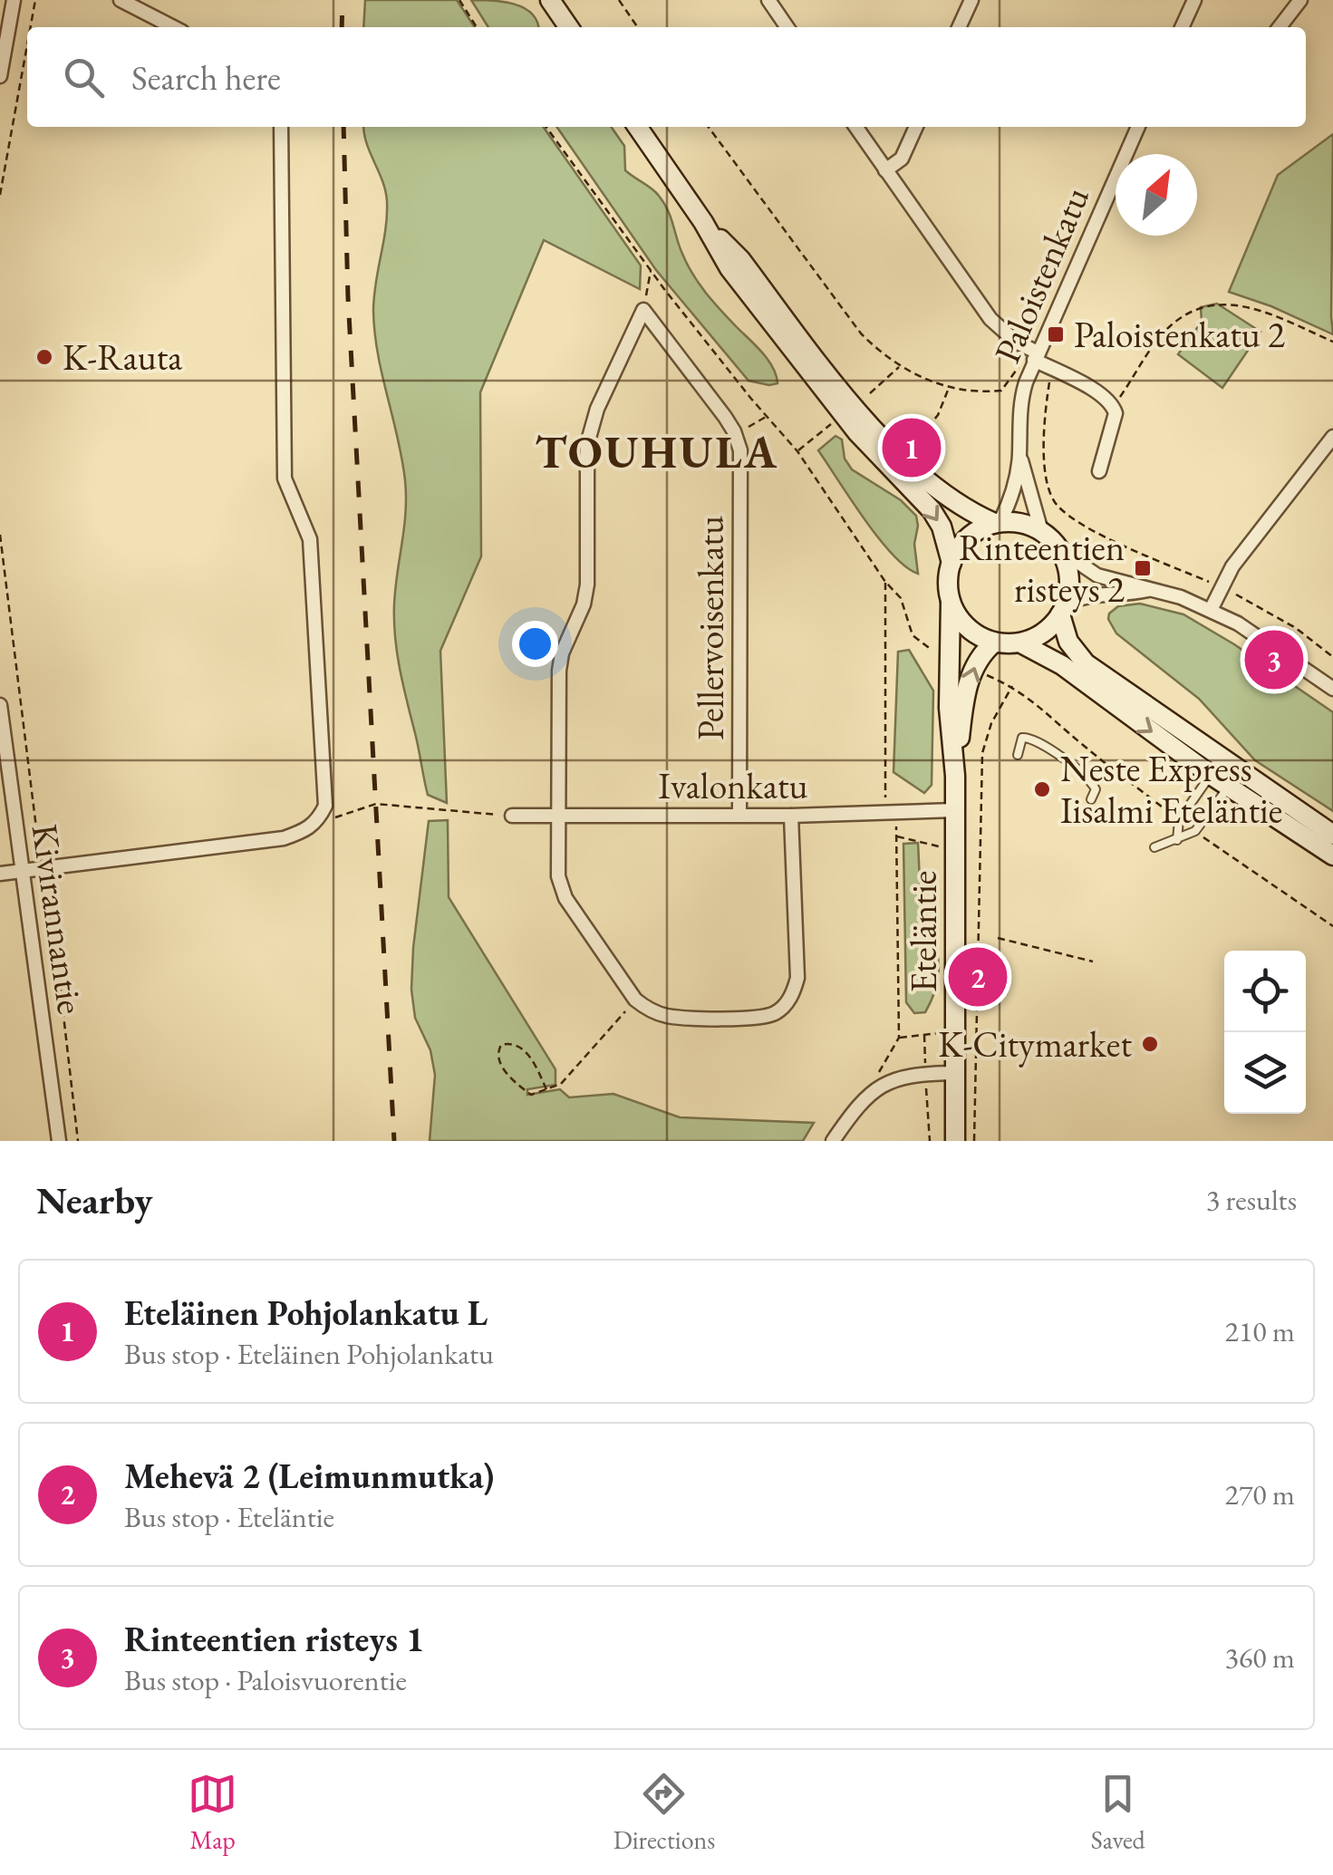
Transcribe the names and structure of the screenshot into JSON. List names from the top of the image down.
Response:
{
  "streets": {
    "main road": ["Eteläntie"],
    "street": [
      "Paloistenkatu",
      "Pellervoisenkatu",
      "Ivalonkatu",
      "Kivirannantie"
    ]
  },
  "crossings": [
    ["Paloistenkatu", "Eteläntie"],
    ["Pellervoisenkatu", "Ivalonkatu"],
    ["Ivalonkatu", "Eteläntie"]
  ],
  "districts": ["TOUHULA"],
  "places": {
    "transit": ["Paloistenkatu 2", "Rinteentien risteys 2"],
    "other": ["K-Rauta", "Neste Express Iisalmi Eteläntie", "K-Citymarket"]
  },
  "north": "top right",
  "page": {
    "search": "Search here",
    "pins": ["1", "3", "2"],
    "heading": ["Nearby", "3 results"],
    "list": [
      {
        "mark": "1",
        "name": "Eteläinen Pohjolankatu L",
        "note": "Bus stop · Eteläinen Pohjolankatu",
        "value": "210 m"
      },
      {
        "mark": "2",
        "name": "Mehevä 2 (Leimunmutka)",
        "note": "Bus stop · Eteläntie",
        "value": "270 m"
      },
      {
        "mark": "3",
        "name": "Rinteentien risteys 1",
        "note": "Bus stop · Paloisvuorentie",
        "value": "360 m"
      }
    ],
    "nav": ["Map", "Directions", "Saved"]
  }
}
